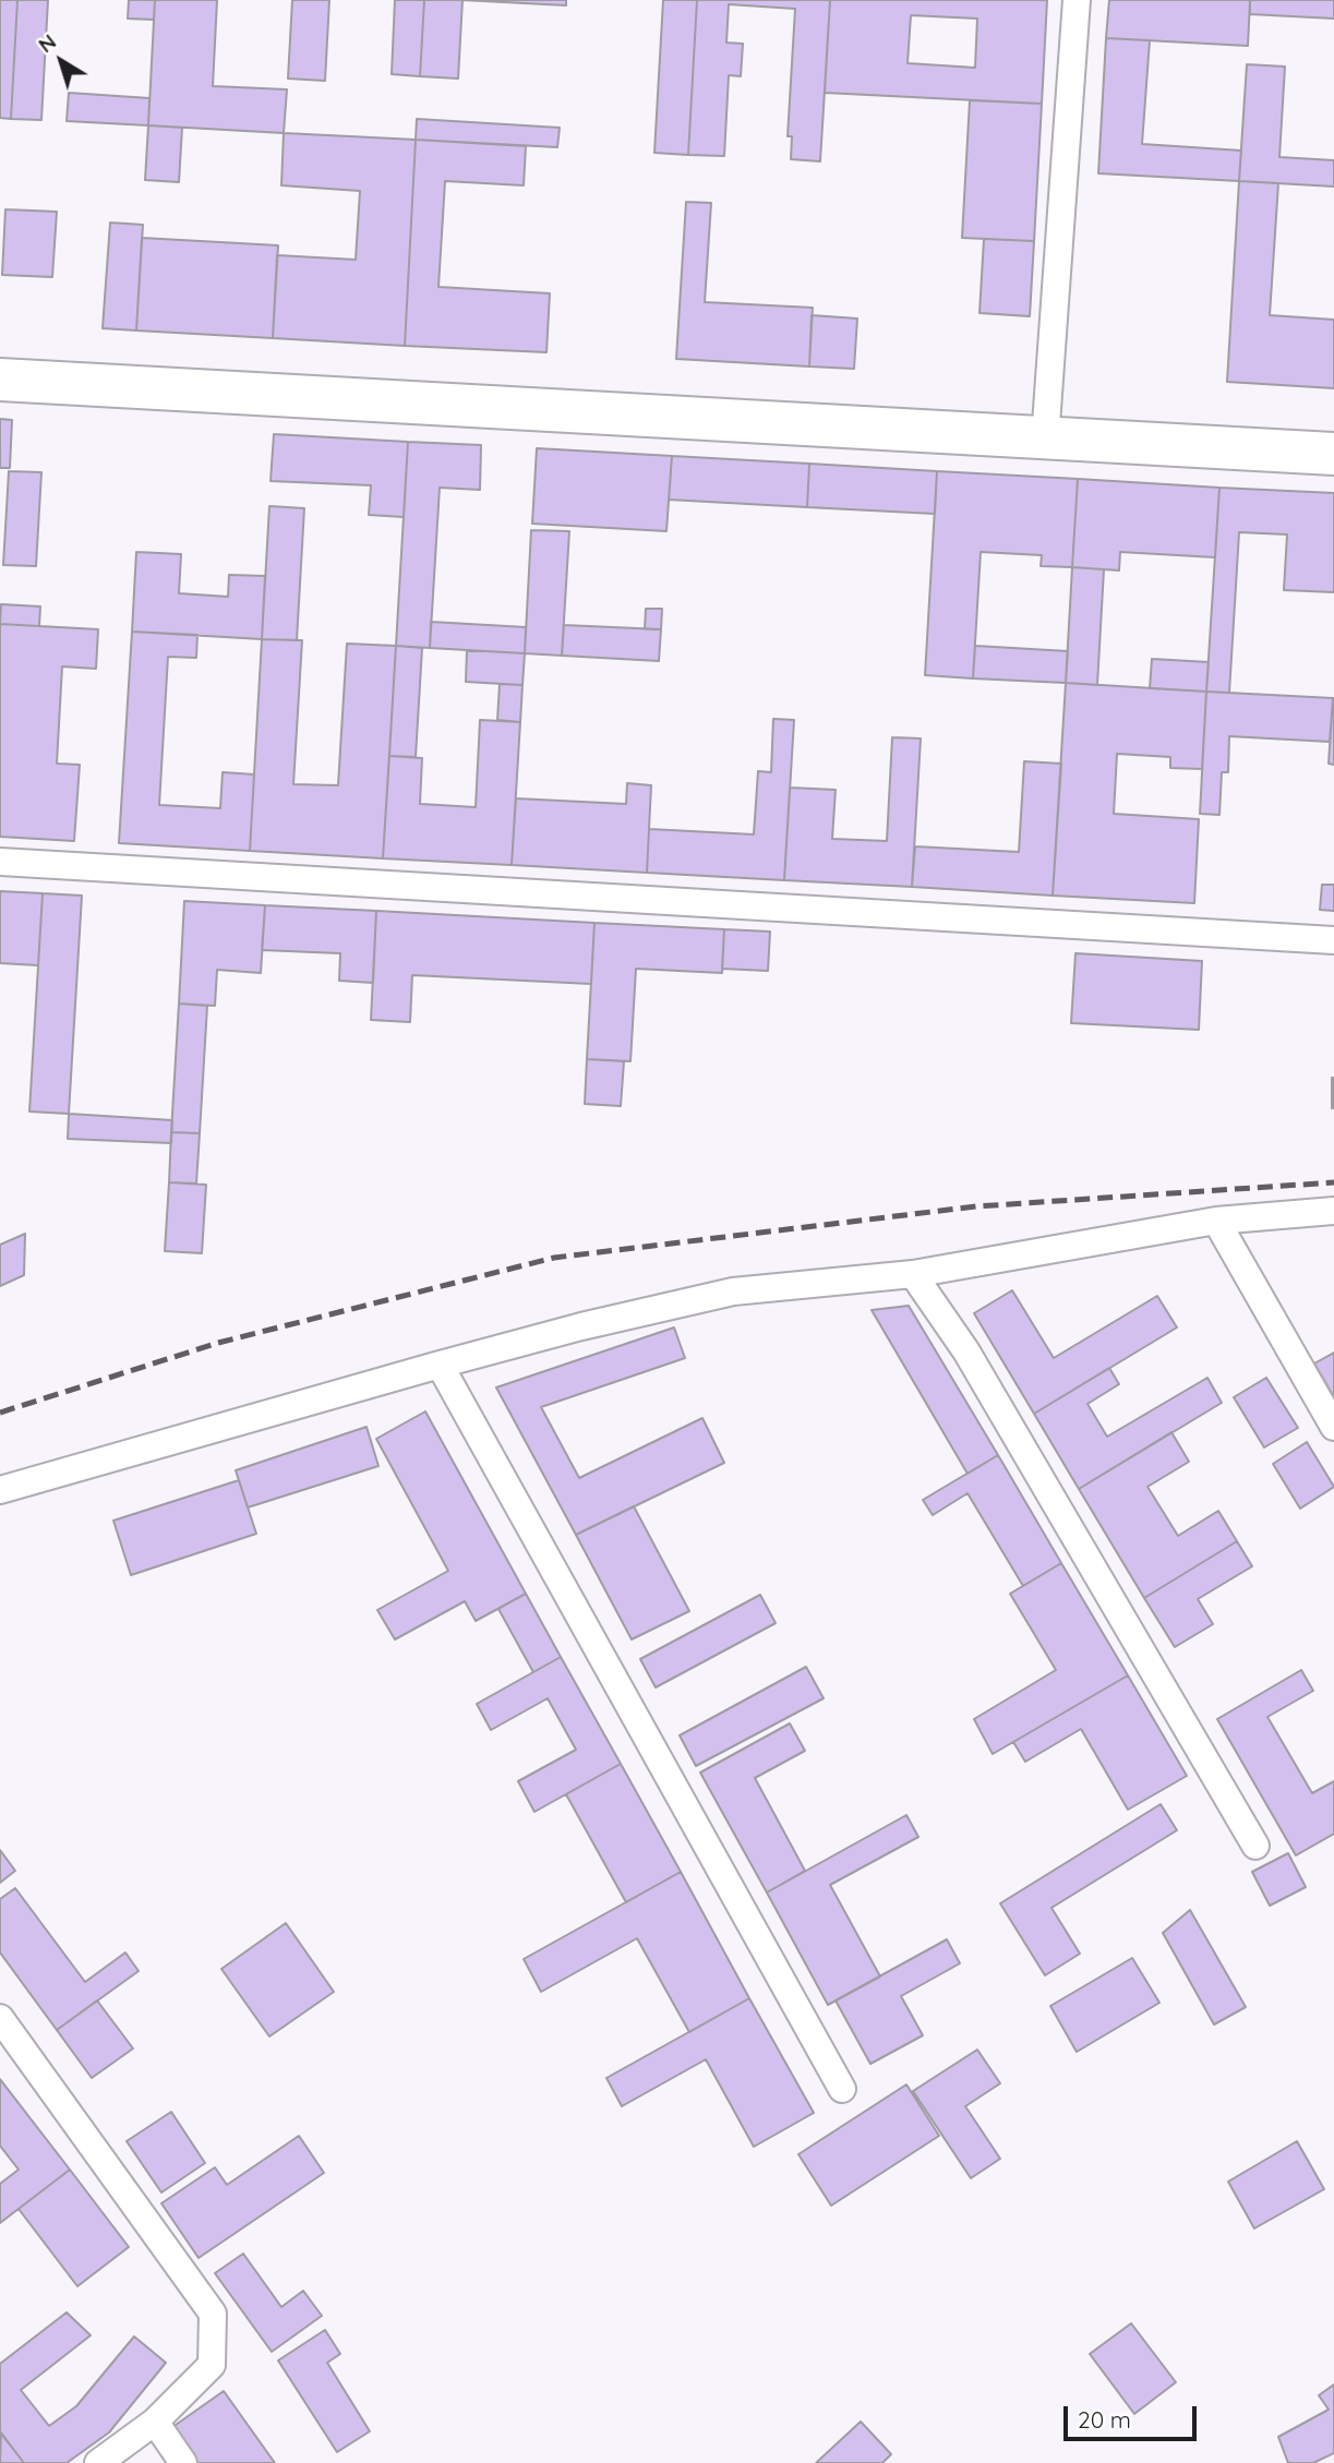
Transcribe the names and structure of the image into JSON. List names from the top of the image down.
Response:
{
  "scale_bar": "20 m",
  "north": "top left"
}
